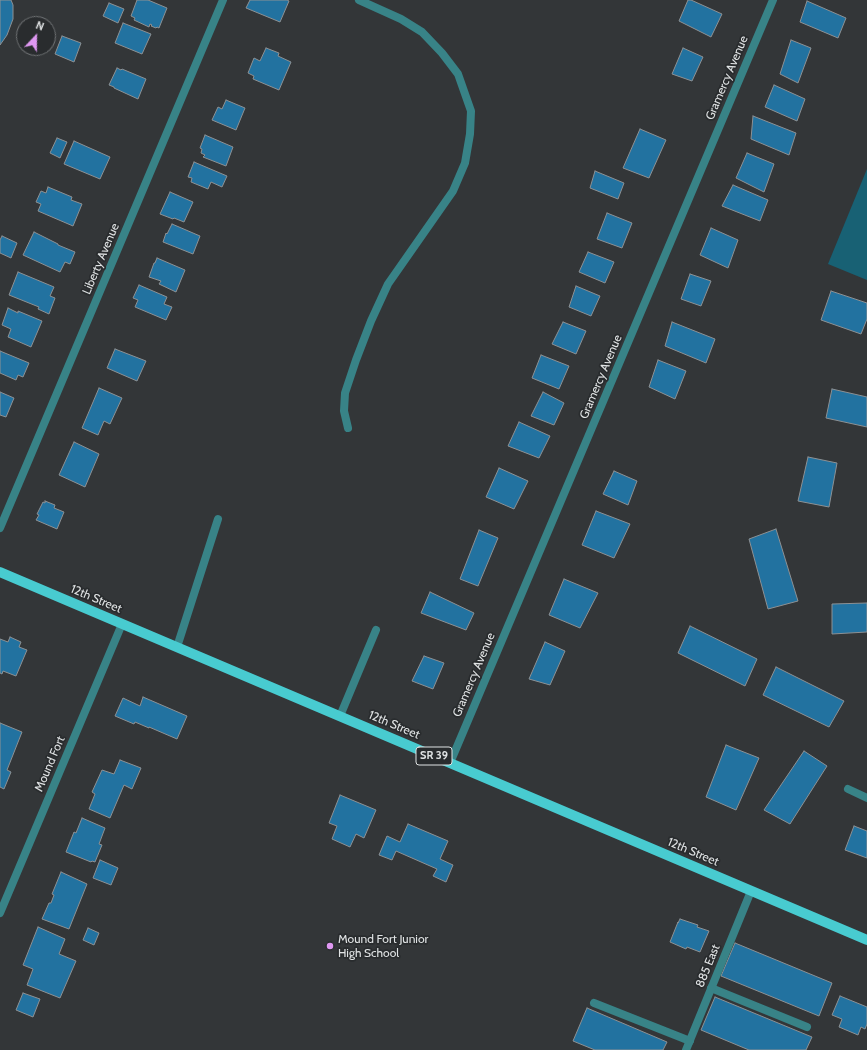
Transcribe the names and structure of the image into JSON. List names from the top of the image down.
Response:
{
  "streets": {
    "main road": ["12th Street", "SR 39"],
    "street": [
      "Gramercy Avenue",
      "Liberty Avenue",
      "Mound Fort",
      "885 East"
    ]
  },
  "crossings": [
    ["Gramercy Avenue", "12th Street"],
    ["12th Street", "Mound Fort"],
    ["12th Street", "885 East"]
  ],
  "places": ["Mound Fort Junior High School"],
  "north": "top"
}
